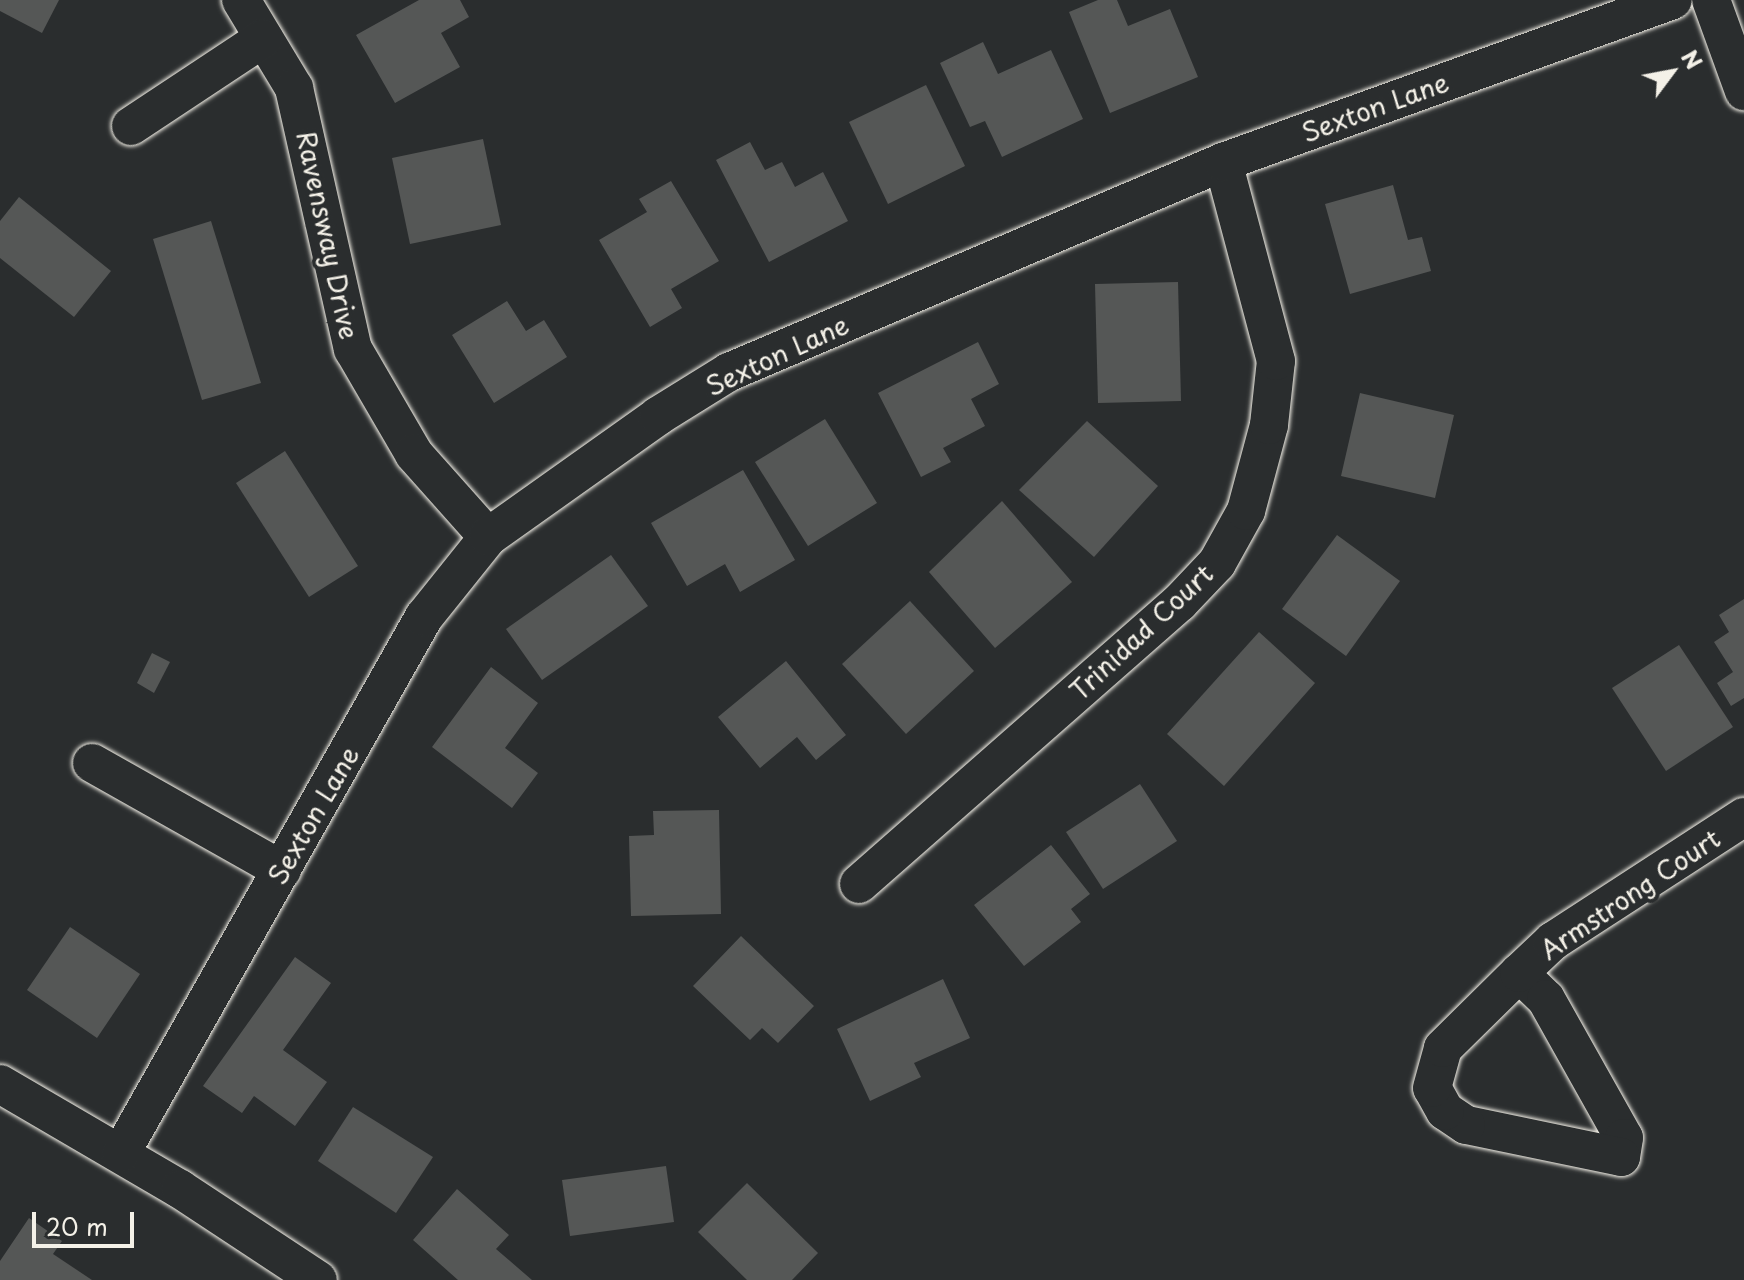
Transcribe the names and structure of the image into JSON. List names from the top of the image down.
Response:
{
  "streets": {
    "street": [
      "Sexton Lane",
      "Ravensway Drive",
      "Trinidad Court",
      "Armstrong Court"
    ]
  },
  "crossings": [
    ["Sexton Lane", "Ravensway Drive"],
    ["Sexton Lane", "Trinidad Court"]
  ],
  "scale_bar": "20 m",
  "north": "top right"
}
